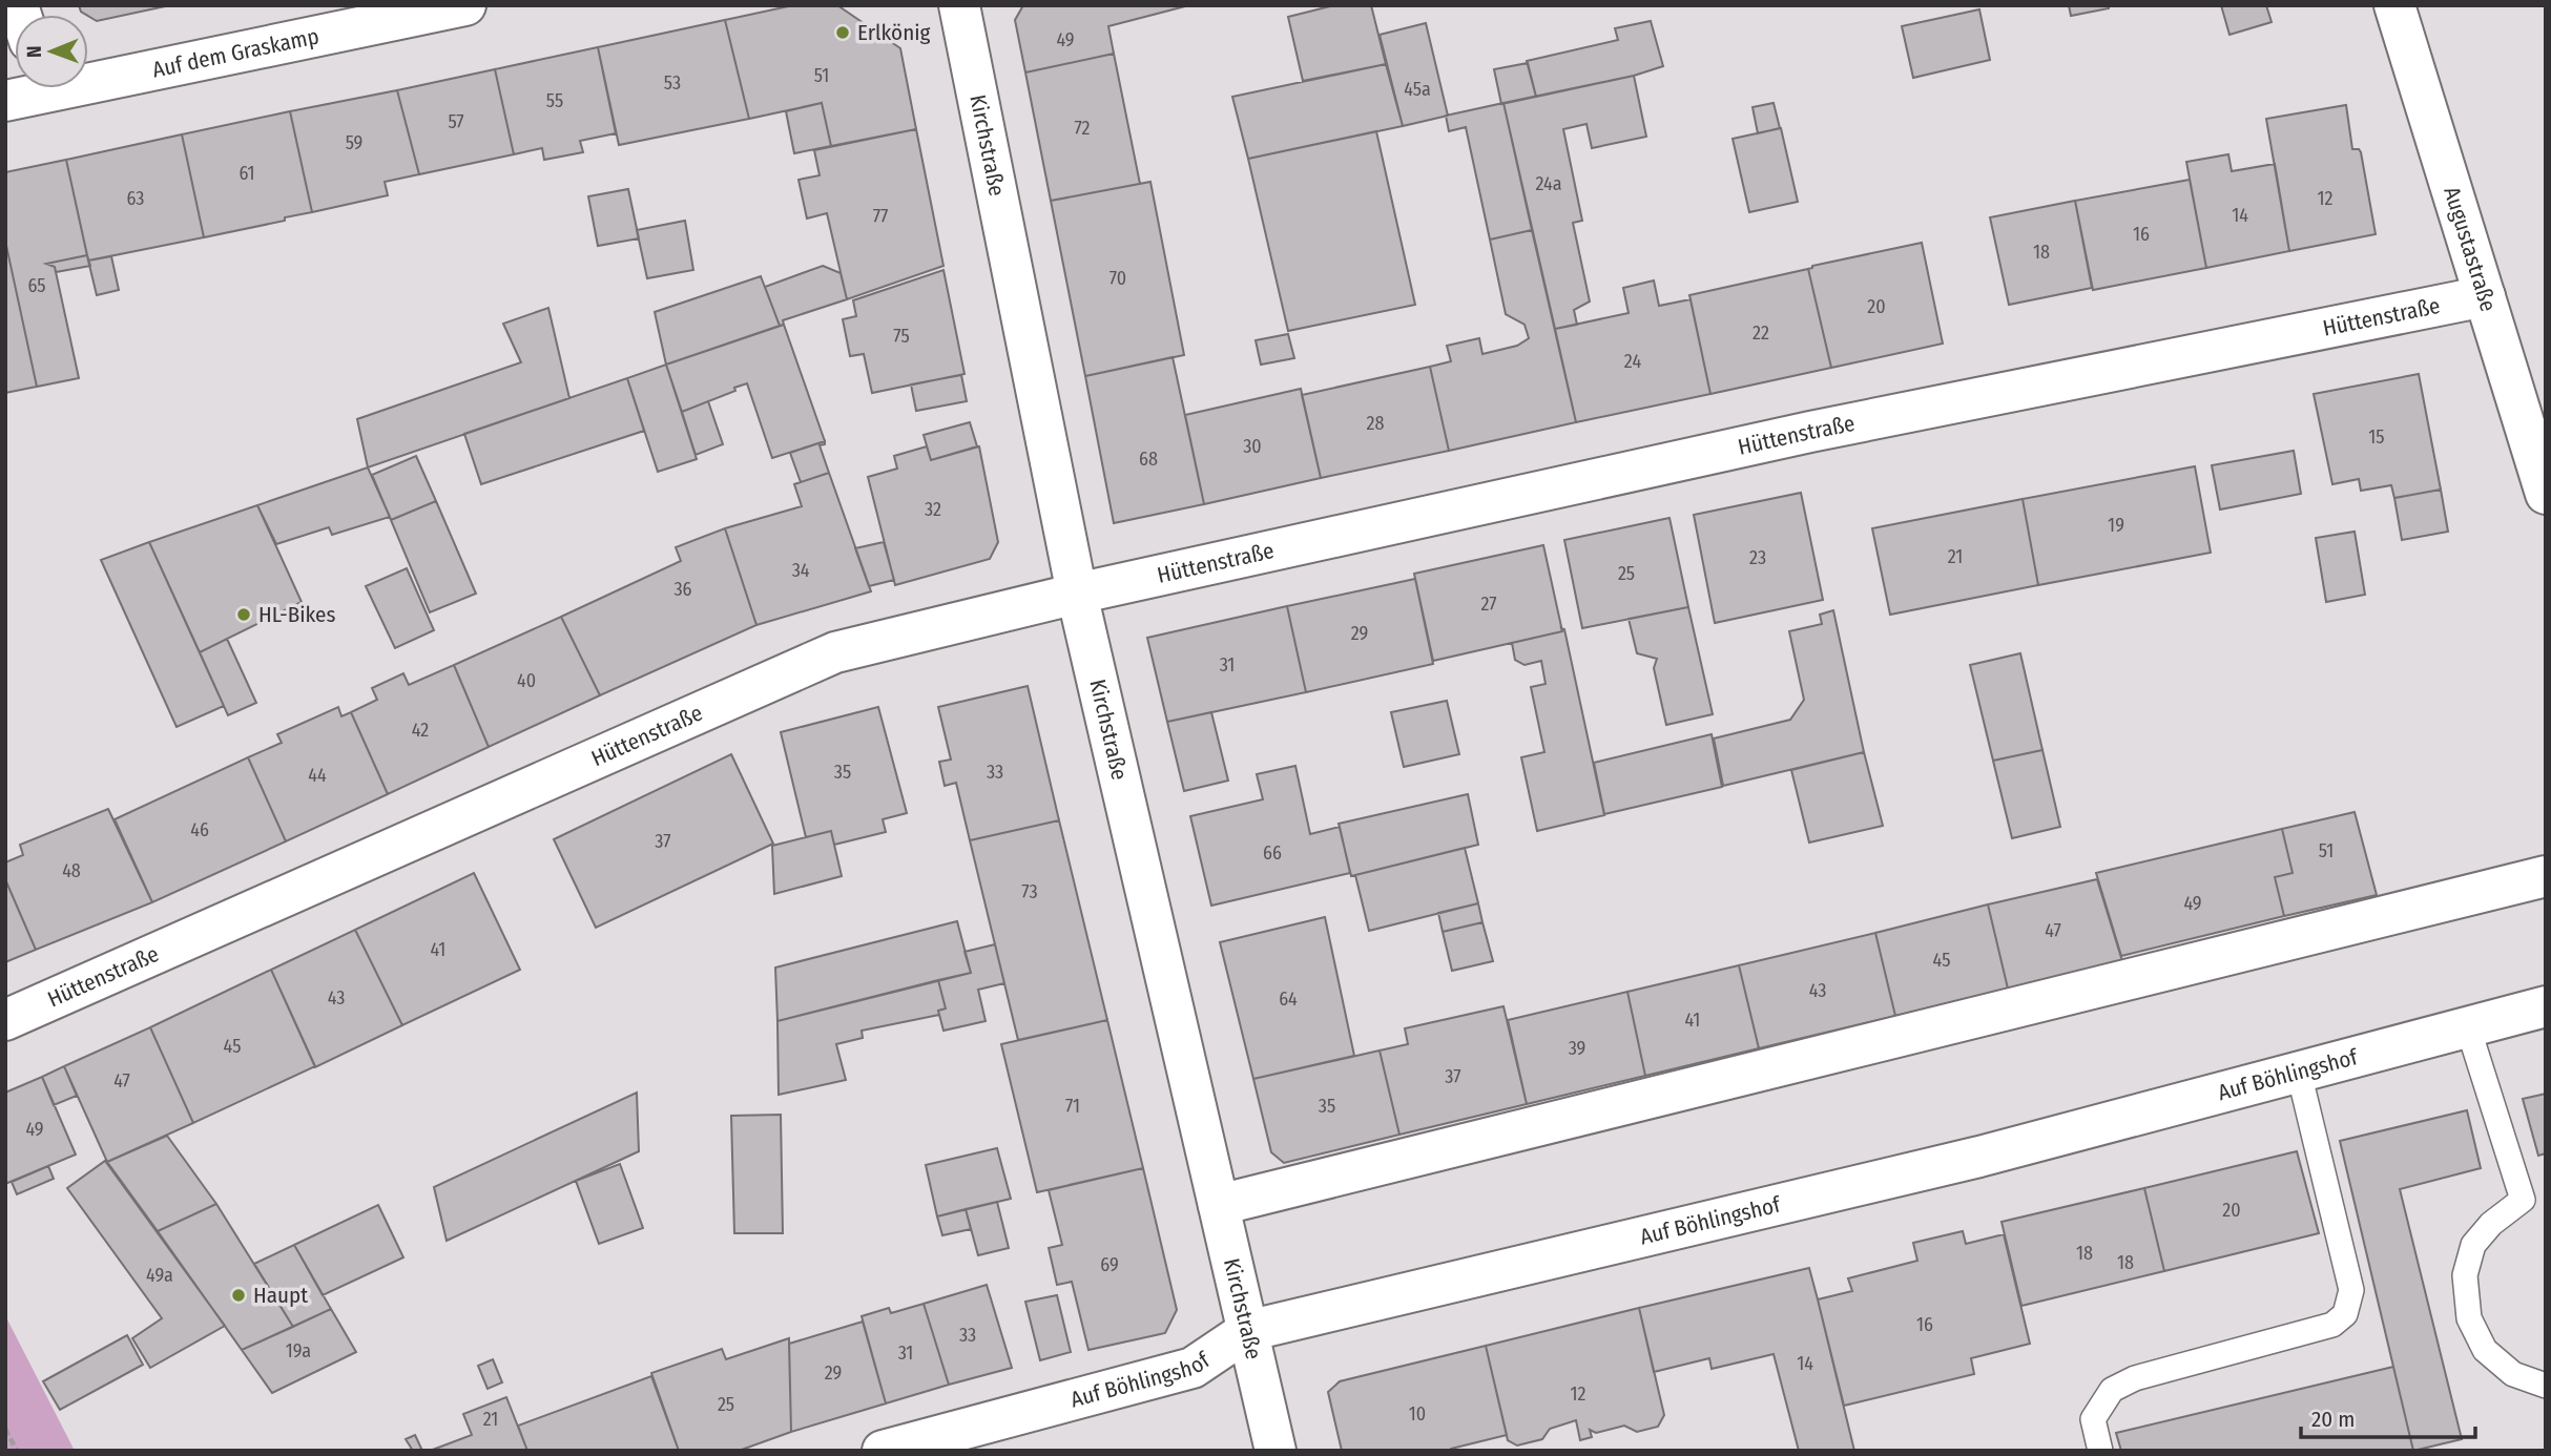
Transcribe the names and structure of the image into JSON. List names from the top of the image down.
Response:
{
  "streets": {
    "street": [
      "Auf dem Graskamp",
      "Kirchstraße",
      "Augustastraße",
      "Hüttenstraße",
      "Auf Böhlingshof"
    ]
  },
  "crossings": [
    ["Kirchstraße", "Hüttenstraße"],
    ["Kirchstraße", "Auf Böhlingshof"],
    ["Augustastraße", "Hüttenstraße"]
  ],
  "places": ["Erlkönig", "HL-Bikes", "Haupt"],
  "house_numbers": [
    "49",
    "51",
    "53",
    "45a",
    "55",
    "57",
    "72",
    "59",
    "61",
    "24a",
    "63",
    "12",
    "14",
    "77",
    "16",
    "18",
    "70",
    "65",
    "20",
    "22",
    "75",
    "24",
    "28",
    "15",
    "30",
    "68",
    "32",
    "19",
    "21",
    "23",
    "34",
    "25",
    "36",
    "27",
    "29",
    "31",
    "40",
    "42",
    "35",
    "33",
    "44",
    "46",
    "37",
    "51",
    "66",
    "48",
    "73",
    "49",
    "47",
    "41",
    "45",
    "43",
    "43",
    "64",
    "41",
    "45",
    "39",
    "37",
    "47",
    "71",
    "35",
    "49",
    "20",
    "18",
    "18",
    "69",
    "49a",
    "16",
    "33",
    "19a",
    "31",
    "14",
    "29",
    "12",
    "25",
    "10",
    "21"
  ],
  "scale_bar": "20 m",
  "north": "left"
}
